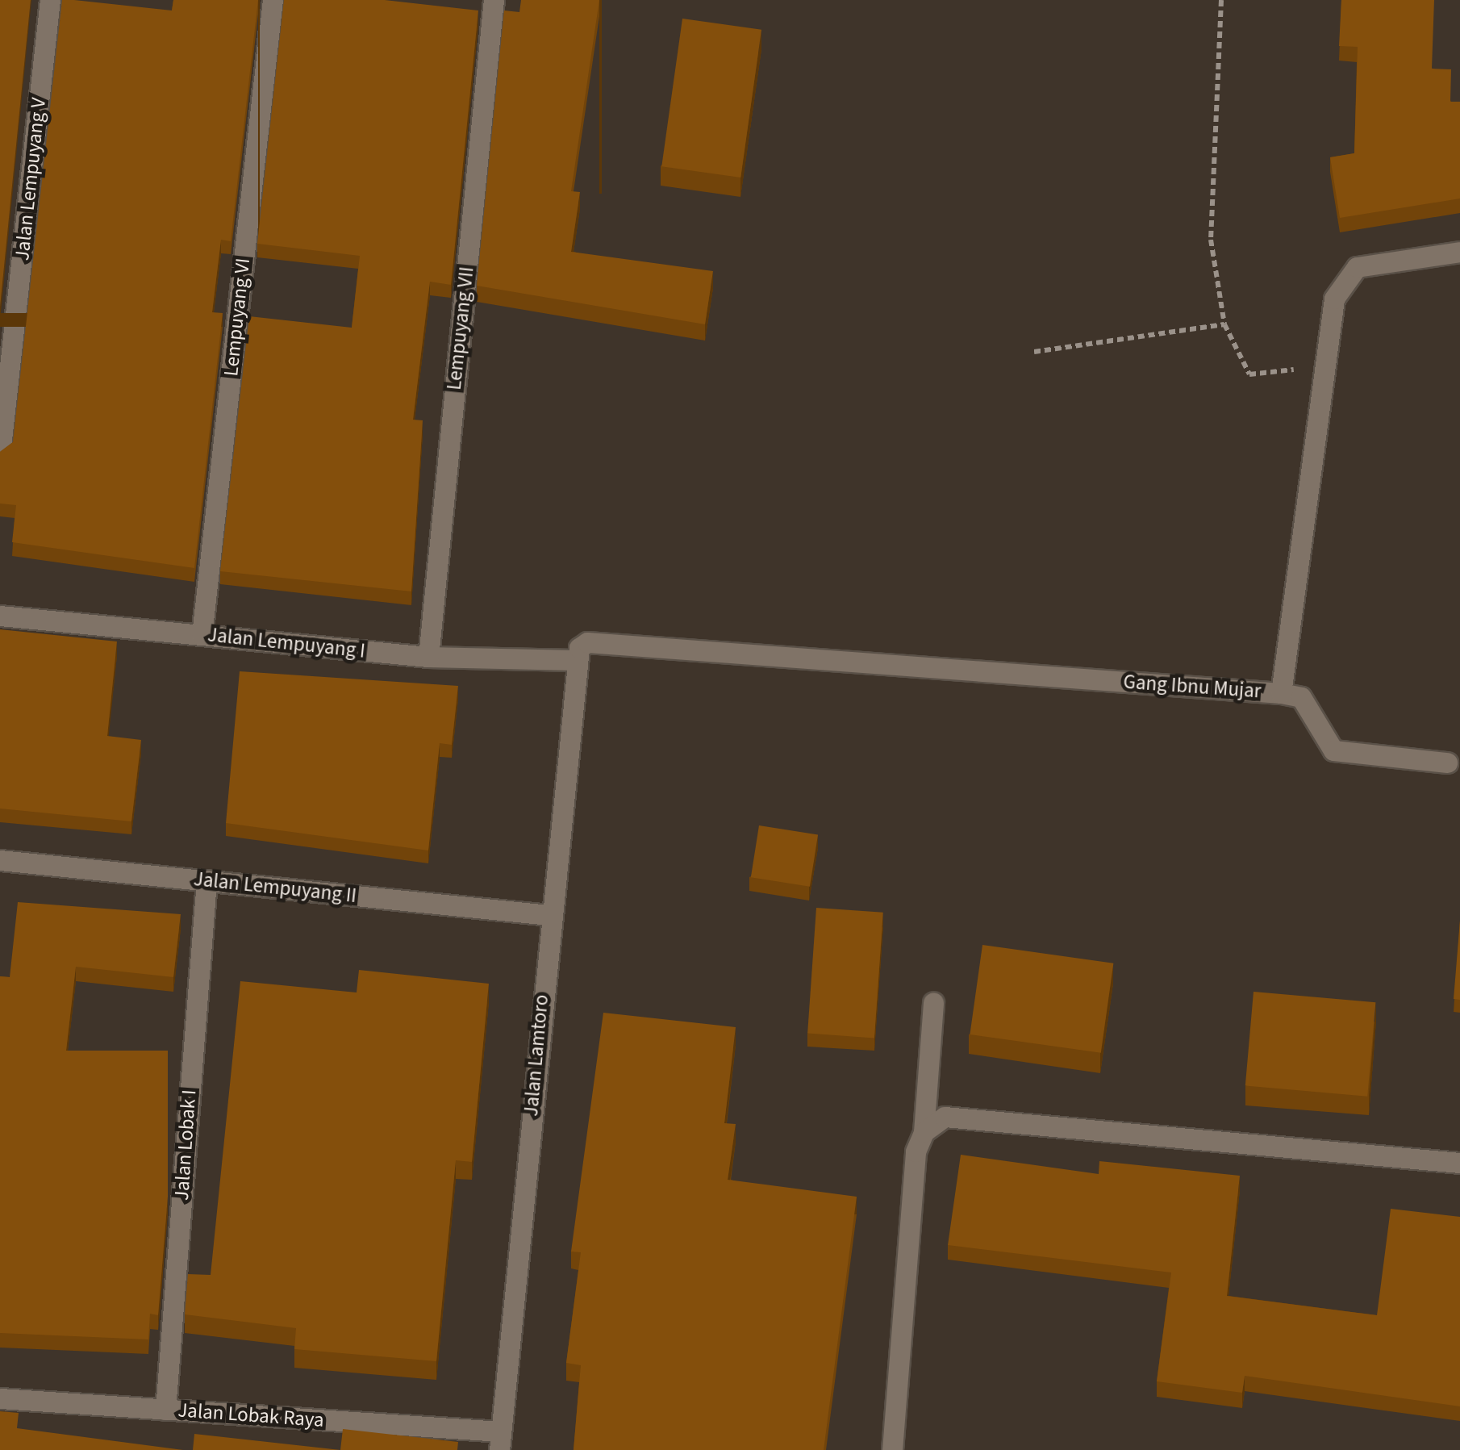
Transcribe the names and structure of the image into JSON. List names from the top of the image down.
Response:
{
  "streets": {
    "street": [
      "Jalan Lempuyang V",
      "Lempuyang VI",
      "Lempuyang VII",
      "Jalan Lempuyang I",
      "Gang Ibnu Mujar",
      "Jalan Lempuyang II",
      "Jalan Lamtoro",
      "Jalan Lobak I",
      "Jalan Lobak Raya"
    ]
  },
  "crossings": [
    ["Lempuyang VI", "Jalan Lempuyang I"],
    ["Lempuyang VII", "Jalan Lempuyang I"],
    ["Jalan Lempuyang I", "Gang Ibnu Mujar"],
    ["Jalan Lempuyang I", "Jalan Lamtoro"],
    ["Gang Ibnu Mujar", "Jalan Lamtoro"],
    ["Jalan Lempuyang II", "Jalan Lamtoro"],
    ["Jalan Lempuyang II", "Jalan Lobak I"],
    ["Jalan Lamtoro", "Jalan Lobak Raya"],
    ["Jalan Lobak I", "Jalan Lobak Raya"]
  ]
}
